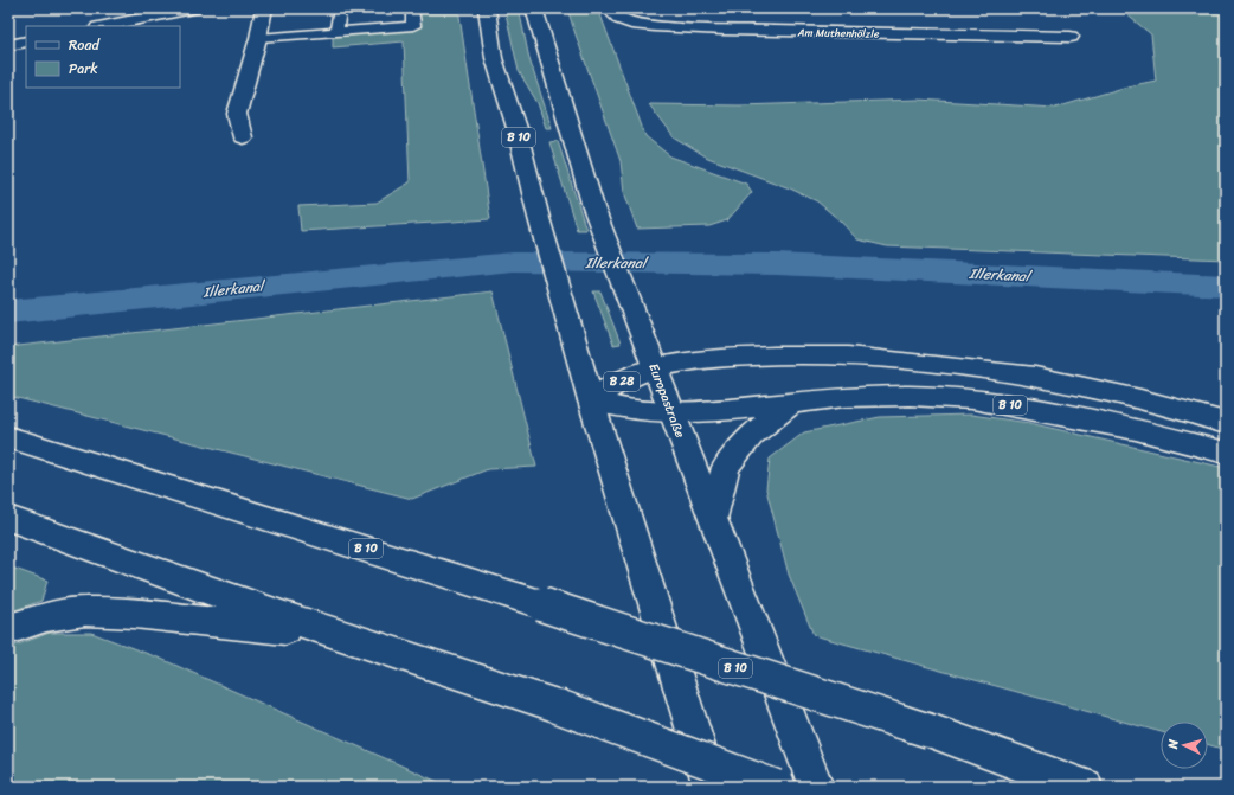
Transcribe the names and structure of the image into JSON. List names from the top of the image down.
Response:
{
  "streets": {
    "main road": [
      "Am Muthenhölzle",
      "B 10",
      "B 28",
      "Europastraße"
    ]
  },
  "crossings": [
    ["B 10", "B 28"],
    ["B 10", "Europastraße"],
    ["B 28", "Europastraße"]
  ],
  "water": ["Illerkanal"],
  "legend": ["Road", "Park"],
  "north": "left"
}
